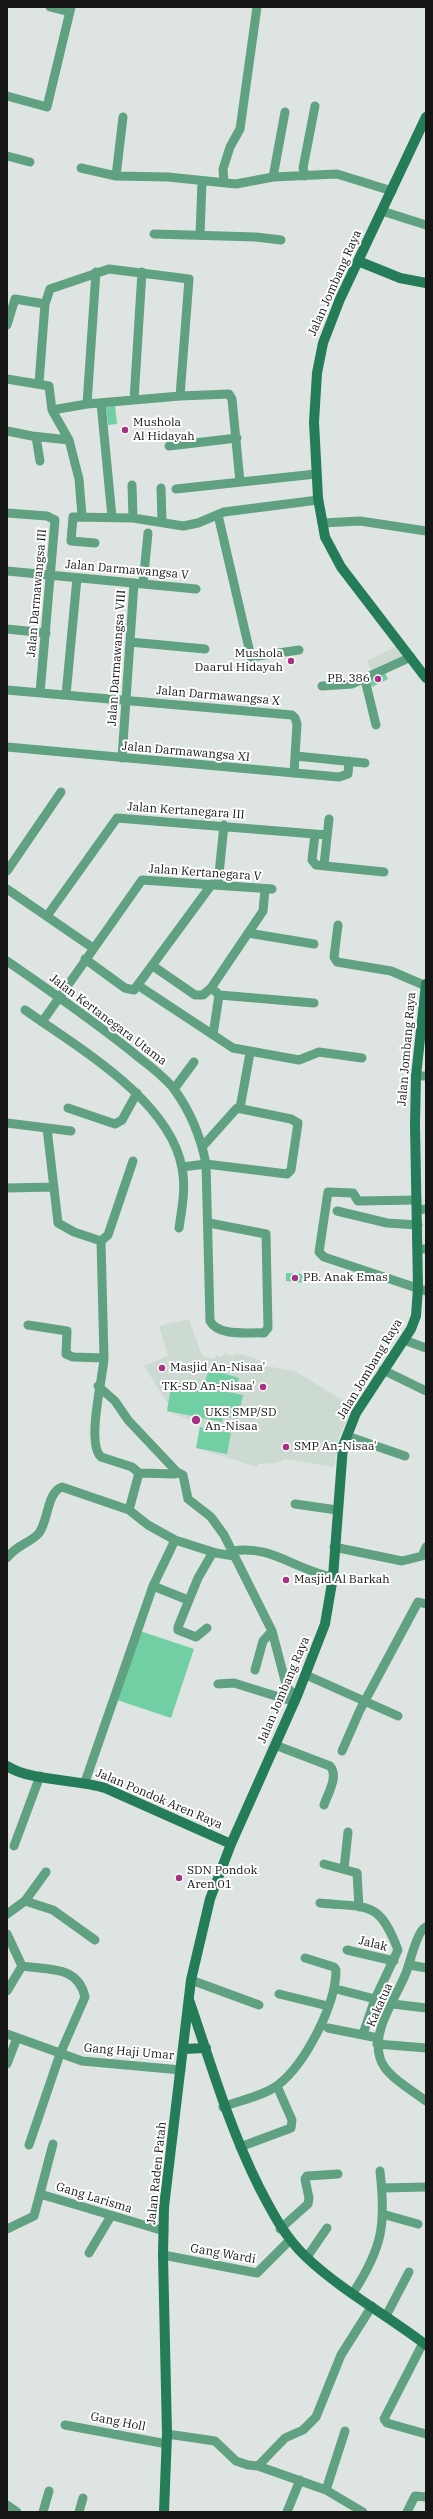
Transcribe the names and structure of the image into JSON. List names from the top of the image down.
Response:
{
  "streets": {
    "main road": ["Jalan Jombang Raya", "Jalan Pondok Aren Raya", "Jalan Raden Patah"],
    "street": [
      "Jalan Darmawangsa V",
      "Jalan Darmawangsa III",
      "Jalan Darmawangsa VIII",
      "Jalan Darmawangsa X",
      "Jalan Darmawangsa XI",
      "Jalan Kertanegara III",
      "Jalan Kertanegara V",
      "Jalan Kertanegara Utama",
      "Jalak",
      "Kakatua",
      "Gang Haji Umar",
      "Gang Larisma",
      "Gang Wardi",
      "Gang Holl"
    ]
  },
  "crossings": [
    ["Jalan Jombang Raya", "Jalan Pondok Aren Raya"],
    ["Jalan Jombang Raya", "Jalan Raden Patah"],
    ["Jalan Darmawangsa V", "Jalan Darmawangsa III"],
    ["Jalan Darmawangsa V", "Jalan Darmawangsa VIII"],
    ["Jalan Darmawangsa VIII", "Jalan Darmawangsa X"],
    ["Jalan Darmawangsa VIII", "Jalan Darmawangsa XI"],
    ["Jalan Kertanegara V", "Jalan Kertanegara Utama"],
    ["Jalan Pondok Aren Raya", "Jalan Raden Patah"],
    ["Gang Haji Umar", "Jalan Raden Patah"],
    ["Jalan Raden Patah", "Gang Larisma"],
    ["Jalan Raden Patah", "Gang Wardi"],
    ["Jalan Raden Patah", "Gang Holl"]
  ],
  "places": [
    "Mushola Al Hidayah",
    "Mushola Daarul Hidayah",
    "PB. 386",
    "PB. Anak Emas",
    "Masjid An-Nisaa'",
    "TK-SD An-Nisaa'",
    "UKS SMP/SD An-Nisaa",
    "SMP An-Nisaa'",
    "Masjid Al Barkah",
    "SDN Pondok Aren 01"
  ]
}
